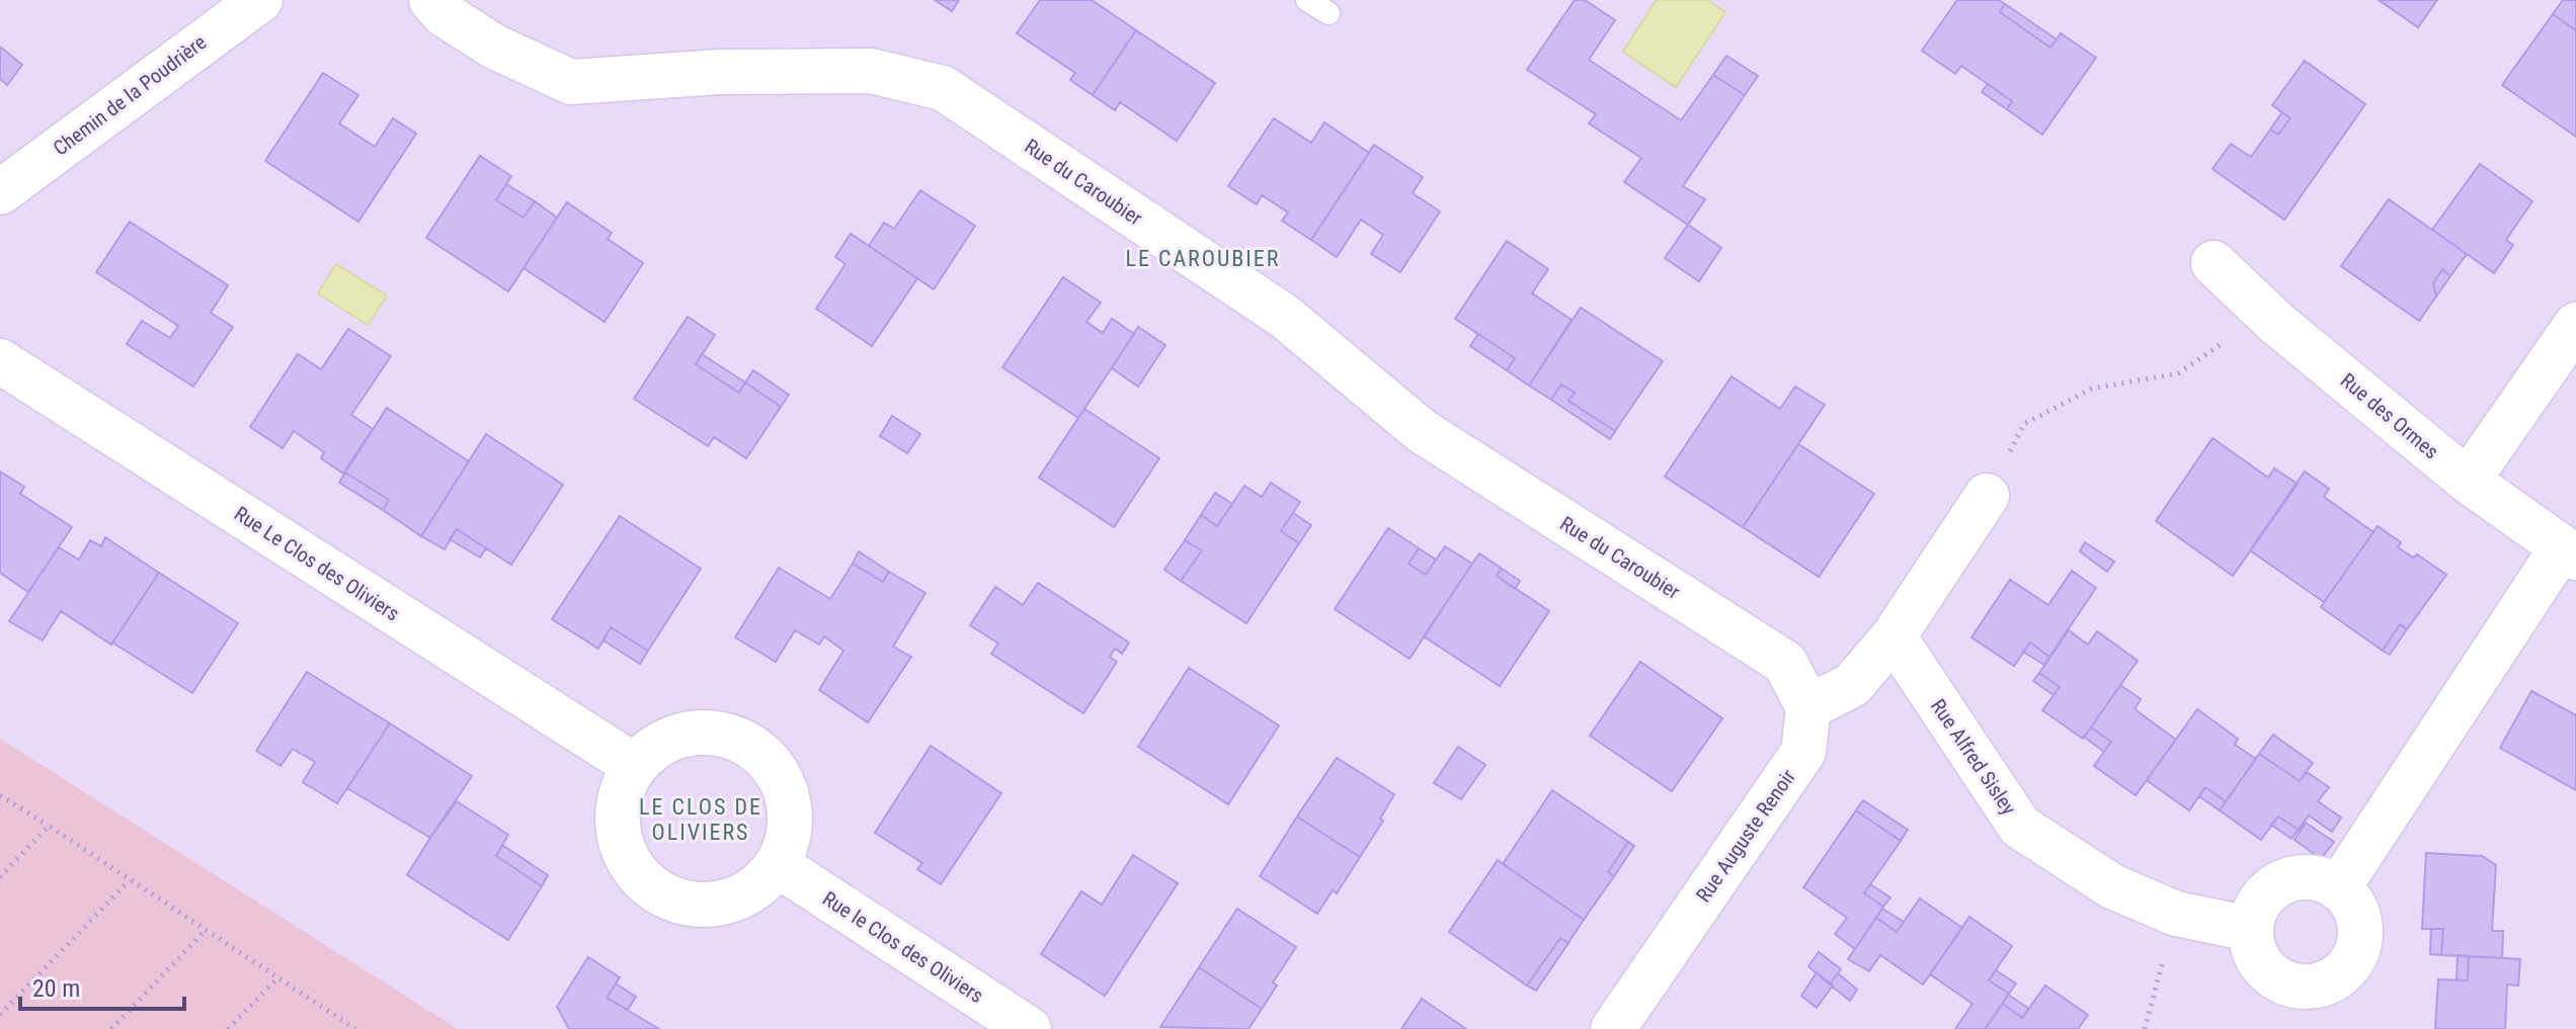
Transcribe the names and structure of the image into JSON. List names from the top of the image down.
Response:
{
  "streets": {
    "street": [
      "Chemin de la Poudrière",
      "Rue du Caroubier",
      "Rue des Ormes",
      "Rue Le Clos des Oliviers",
      "Rue Alfred Sisley",
      "Rue Auguste Renoir",
      "Rue le Clos des Oliviers"
    ]
  },
  "crossings": [
    ["Rue du Caroubier", "Rue Auguste Renoir"],
    ["Rue Le Clos des Oliviers", "Rue le Clos des Oliviers"]
  ],
  "districts": ["LE CAROUBIER", "LE CLOS DE OLIVIERS"],
  "scale_bar": "20 m"
}
